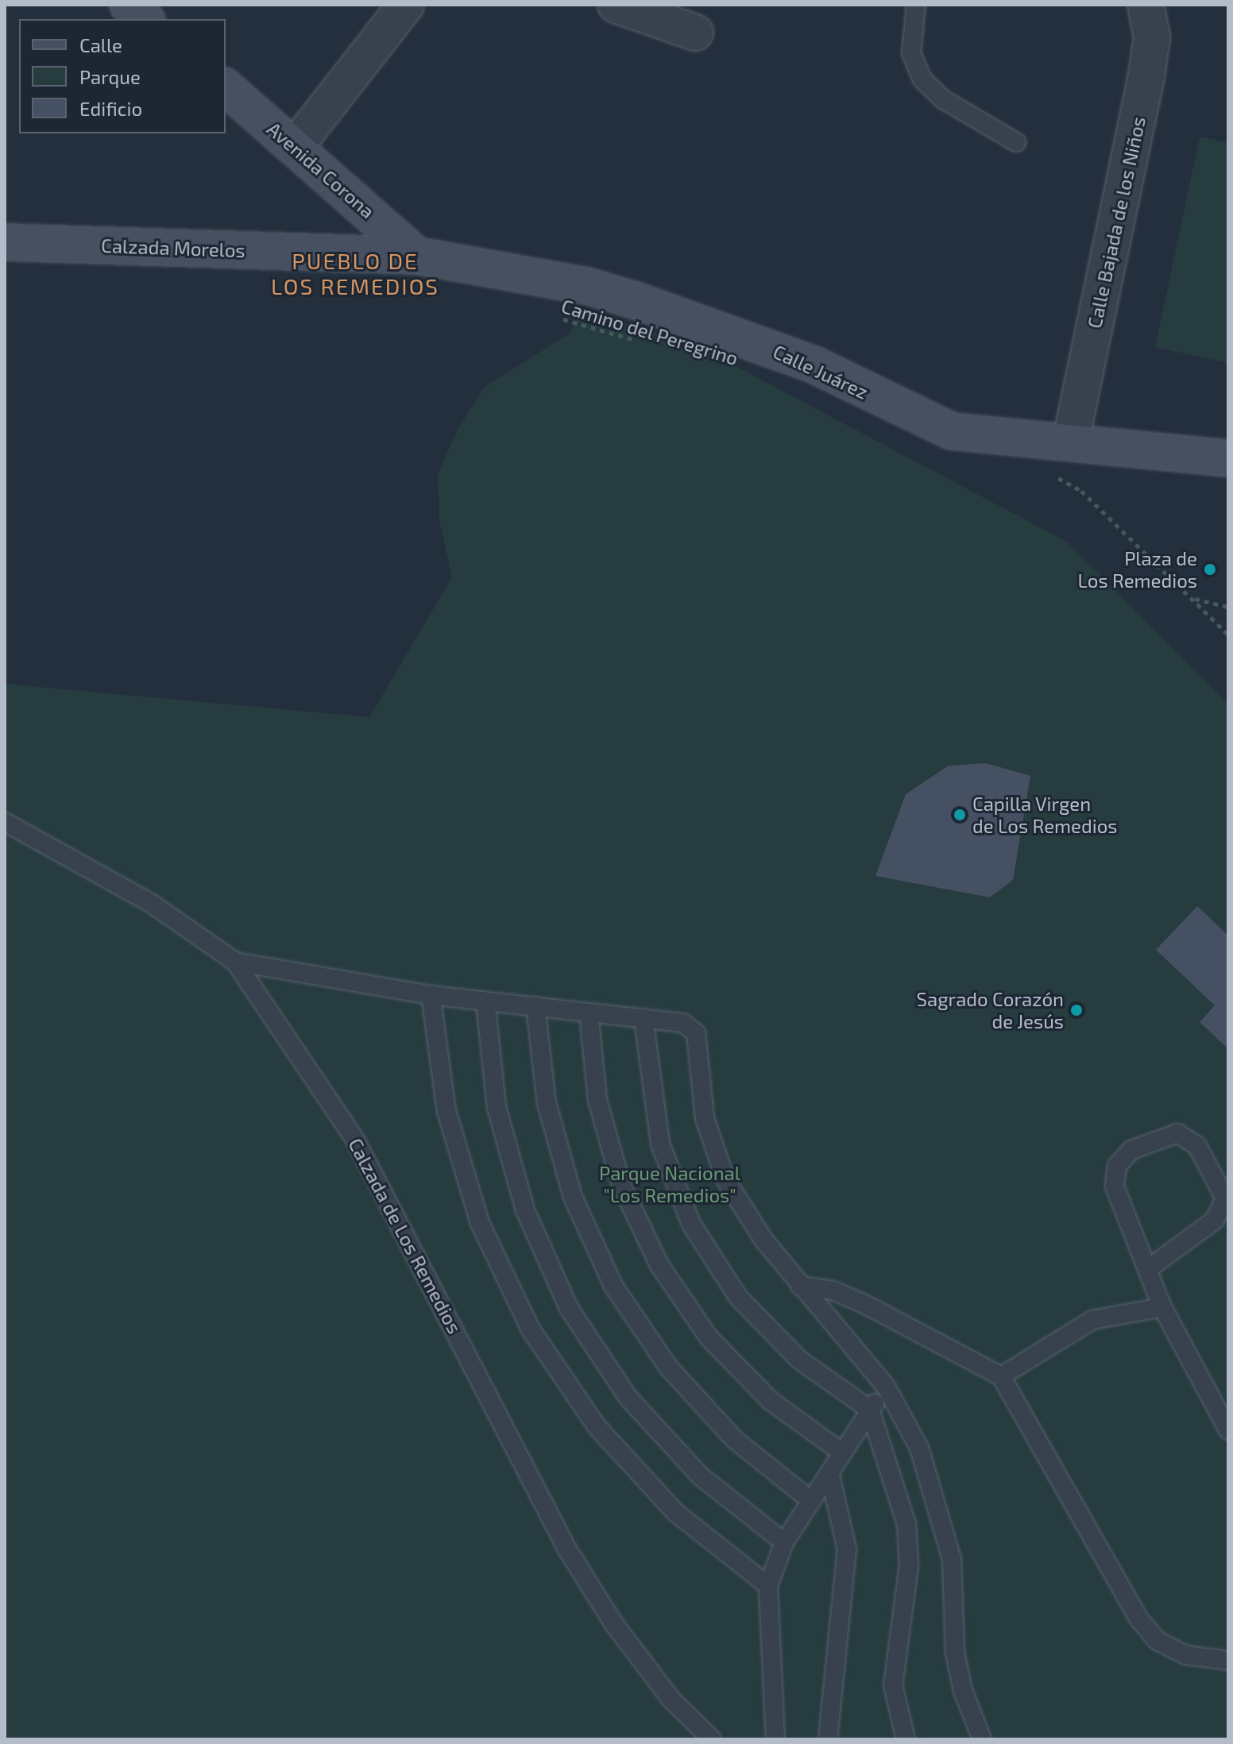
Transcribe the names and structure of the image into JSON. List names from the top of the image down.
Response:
{
  "streets": {
    "main road": ["Avenida Corona", "Calzada Morelos", "Calle Juárez"],
    "street": ["Calle Bajada de los Niños"],
    "lane": ["Calzada de Los Remedios"],
    "path": ["Camino del Peregrino"]
  },
  "crossings": [
    ["Avenida Corona", "Calzada Morelos"],
    ["Avenida Corona", "Calle Juárez"],
    ["Calle Bajada de los Niños", "Calle Juárez"],
    ["Calzada Morelos", "Calle Juárez"]
  ],
  "districts": ["PUEBLO DE LOS REMEDIOS"],
  "parks": ["Parque Nacional \"Los Remedios\""],
  "places": ["Plaza de Los Remedios", "Capilla Virgen de Los Remedios", "Sagrado Corazón de Jesús"],
  "legend": ["Calle", "Parque", "Edificio"]
}
